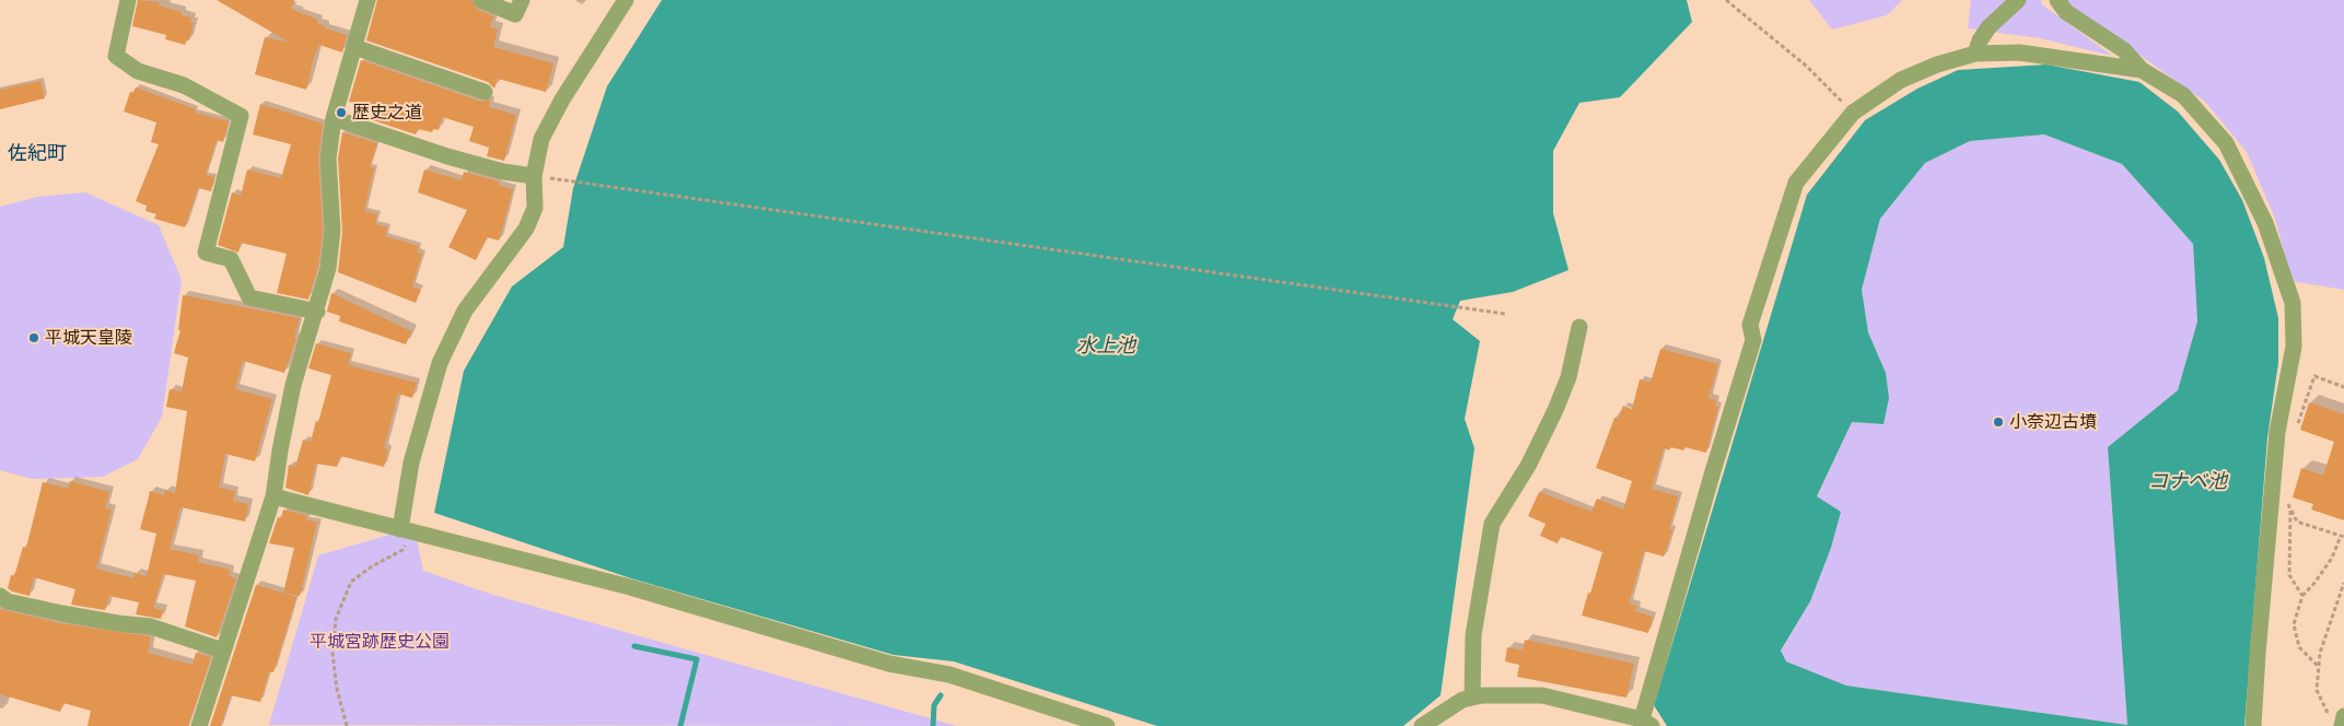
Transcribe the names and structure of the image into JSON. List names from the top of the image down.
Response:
{
  "districts": ["佐紀町"],
  "water": ["水上池", "コナベ池"],
  "parks": ["平城宮跡歴史公園"],
  "places": ["歴史之道", "平城天皇陵", "小奈辺古墳"]
}
